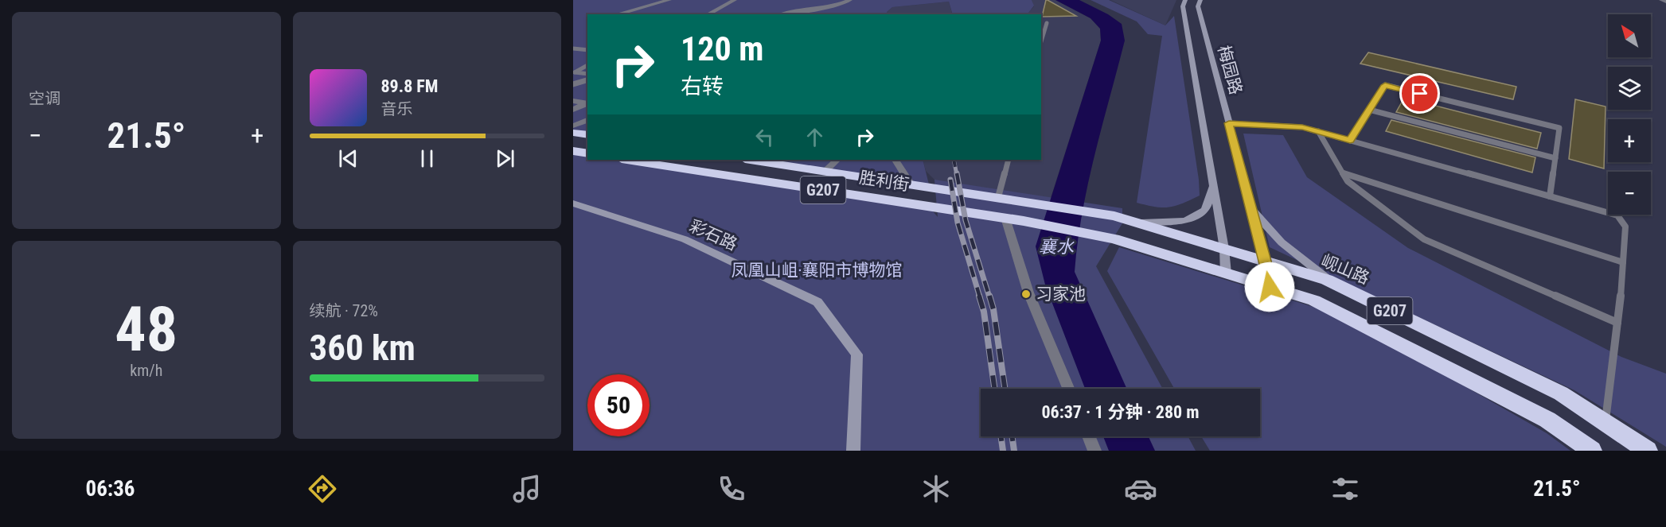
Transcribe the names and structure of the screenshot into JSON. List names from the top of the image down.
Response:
{
  "streets": {
    "highway": ["胜利街", "G207", "岘山路"],
    "main road": ["梅园路", "彩石路"]
  },
  "crossings": [
    ["梅园路", "胜利街"],
    ["梅园路", "G207"],
    ["梅园路", "岘山路"],
    ["胜利街", "G207"],
    ["胜利街", "岘山路"]
  ],
  "water": ["襄水"],
  "parks": ["凤凰山岨·襄阳市博物馆"],
  "places": ["习家池"],
  "north": "top left",
  "page": {
    "tile": [
      "空调",
      ["48", "km/h"],
      ["续航 · 72%", "360 km"]
    ],
    "map_buttons": ["+", "−"],
    "turn": ["120 m", "右转"],
    "song": ["89.8 FM", "音乐"],
    "heat": ["−", "21.5°", "+"],
    "limit": "50",
    "trip": "06:37 · 1 分钟 · 280 m",
    "tabs": ["06:36", "21.5°"]
  }
}
